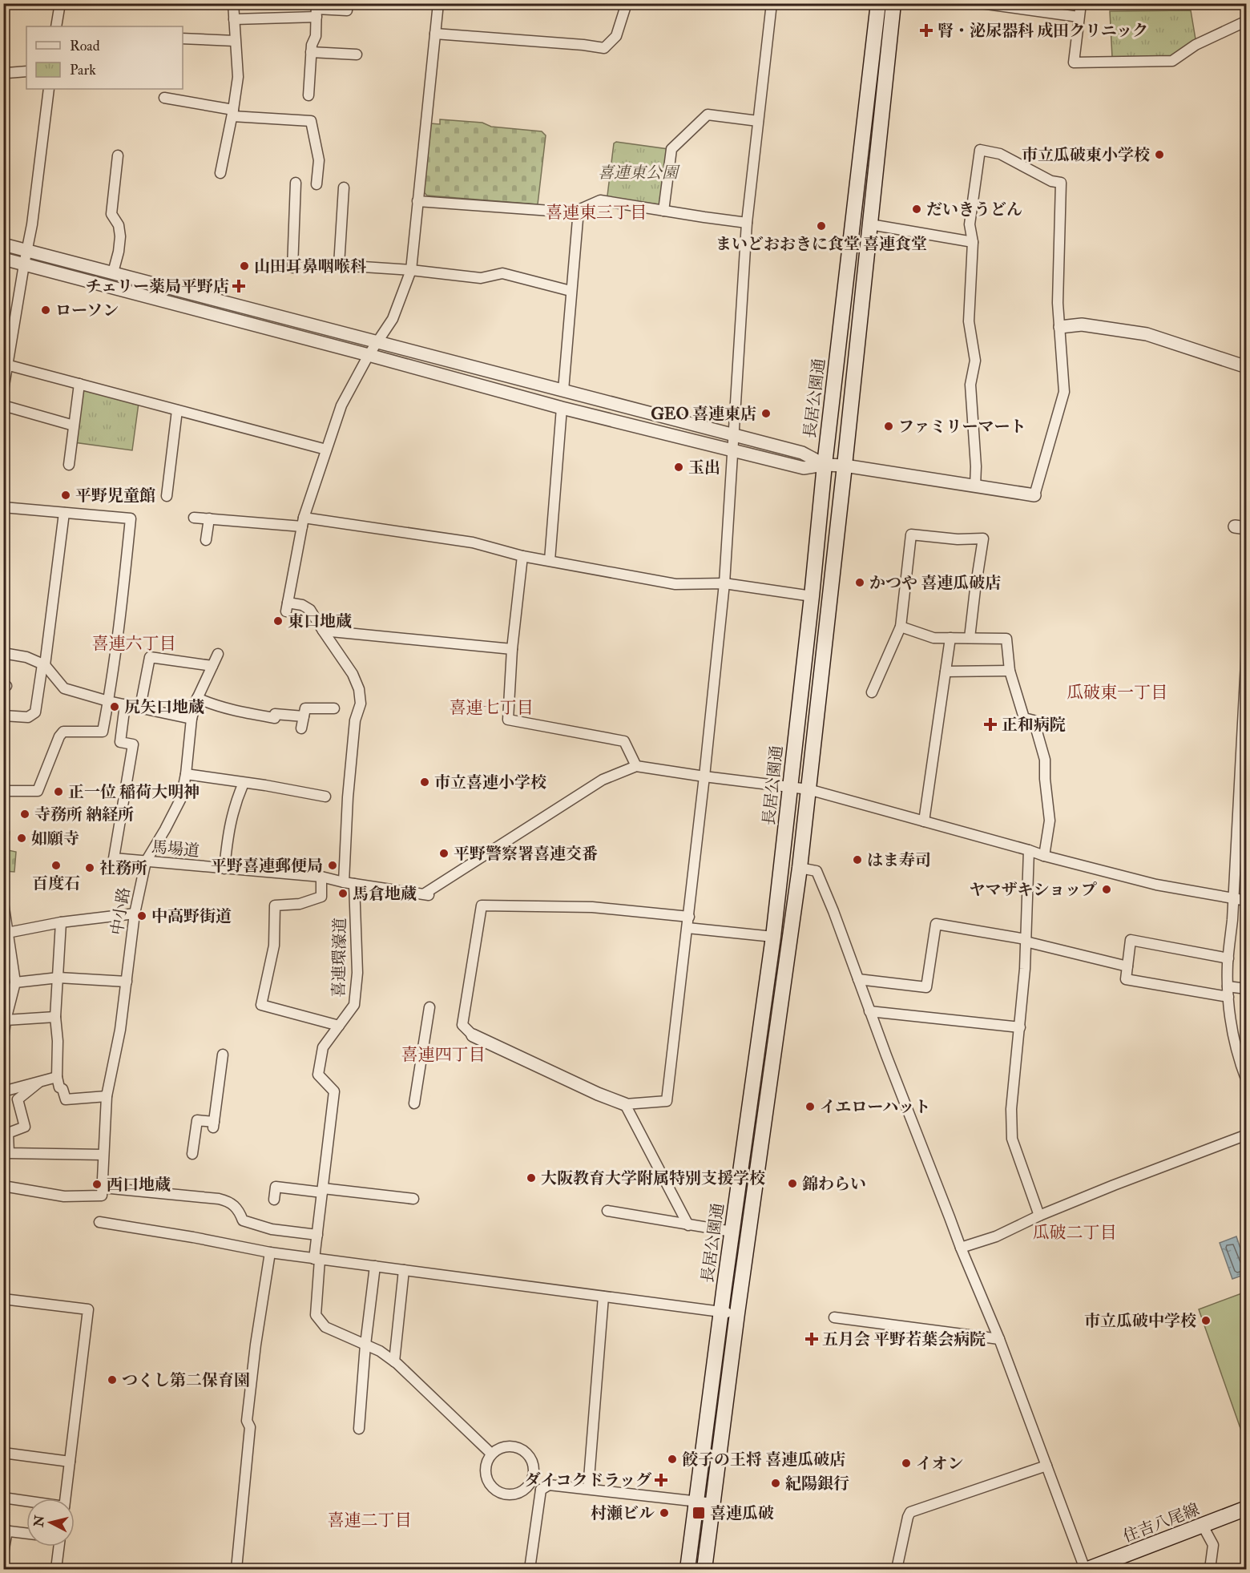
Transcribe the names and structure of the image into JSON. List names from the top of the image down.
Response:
{
  "streets": {
    "main road": ["長居公園通", "住吉八尾線"],
    "street": ["馬場道", "中小路", "喜連環濠道"]
  },
  "crossings": [
    ["馬場道", "中小路"],
    ["馬場道", "喜連環濠道"]
  ],
  "districts": [
    "喜連東三丁目",
    "喜連六丁目",
    "瓜破東一丁目",
    "喜連七丁目",
    "喜連四丁目",
    "瓜破二丁目",
    "喜連二丁目"
  ],
  "parks": ["喜連東公園"],
  "places": {
    "health": [
      "腎・泌尿器科 成田クリニック",
      "チェリー薬局平野店",
      "正和病院",
      "五月会 平野若葉会病院",
      "ダイコクドラッグ"
    ],
    "other": [
      "市立瓜破東小学校",
      "だいきうどん",
      "まいどおおきに食堂 喜連食堂",
      "山田耳鼻咽喉科",
      "ローソン",
      "GEO 喜連東店",
      "ファミリーマート",
      "玉出",
      "平野児童館",
      "かつや 喜連瓜破店",
      "東口地蔵",
      "尻矢口地蔵",
      "市立喜連小学校",
      "正一位 稲荷大明神",
      "寺務所 納経所",
      "如願寺",
      "平野警察署喜連交番",
      "はま寿司",
      "百度石",
      "平野喜連郵便局",
      "社務所",
      "ヤマザキショップ",
      "馬倉地蔵",
      "中高野街道",
      "イエローハット",
      "大阪教育大学附属特別支援学校",
      "錦わらい",
      "西口地蔵",
      "市立瓜破中学校",
      "つくし第二保育園",
      "餃子の王将 喜連瓜破店",
      "イオン",
      "紀陽銀行",
      "村瀬ビル"
    ],
    "transit": ["喜連瓜破"]
  },
  "legend": ["Road", "Park"],
  "north": "left"
}
